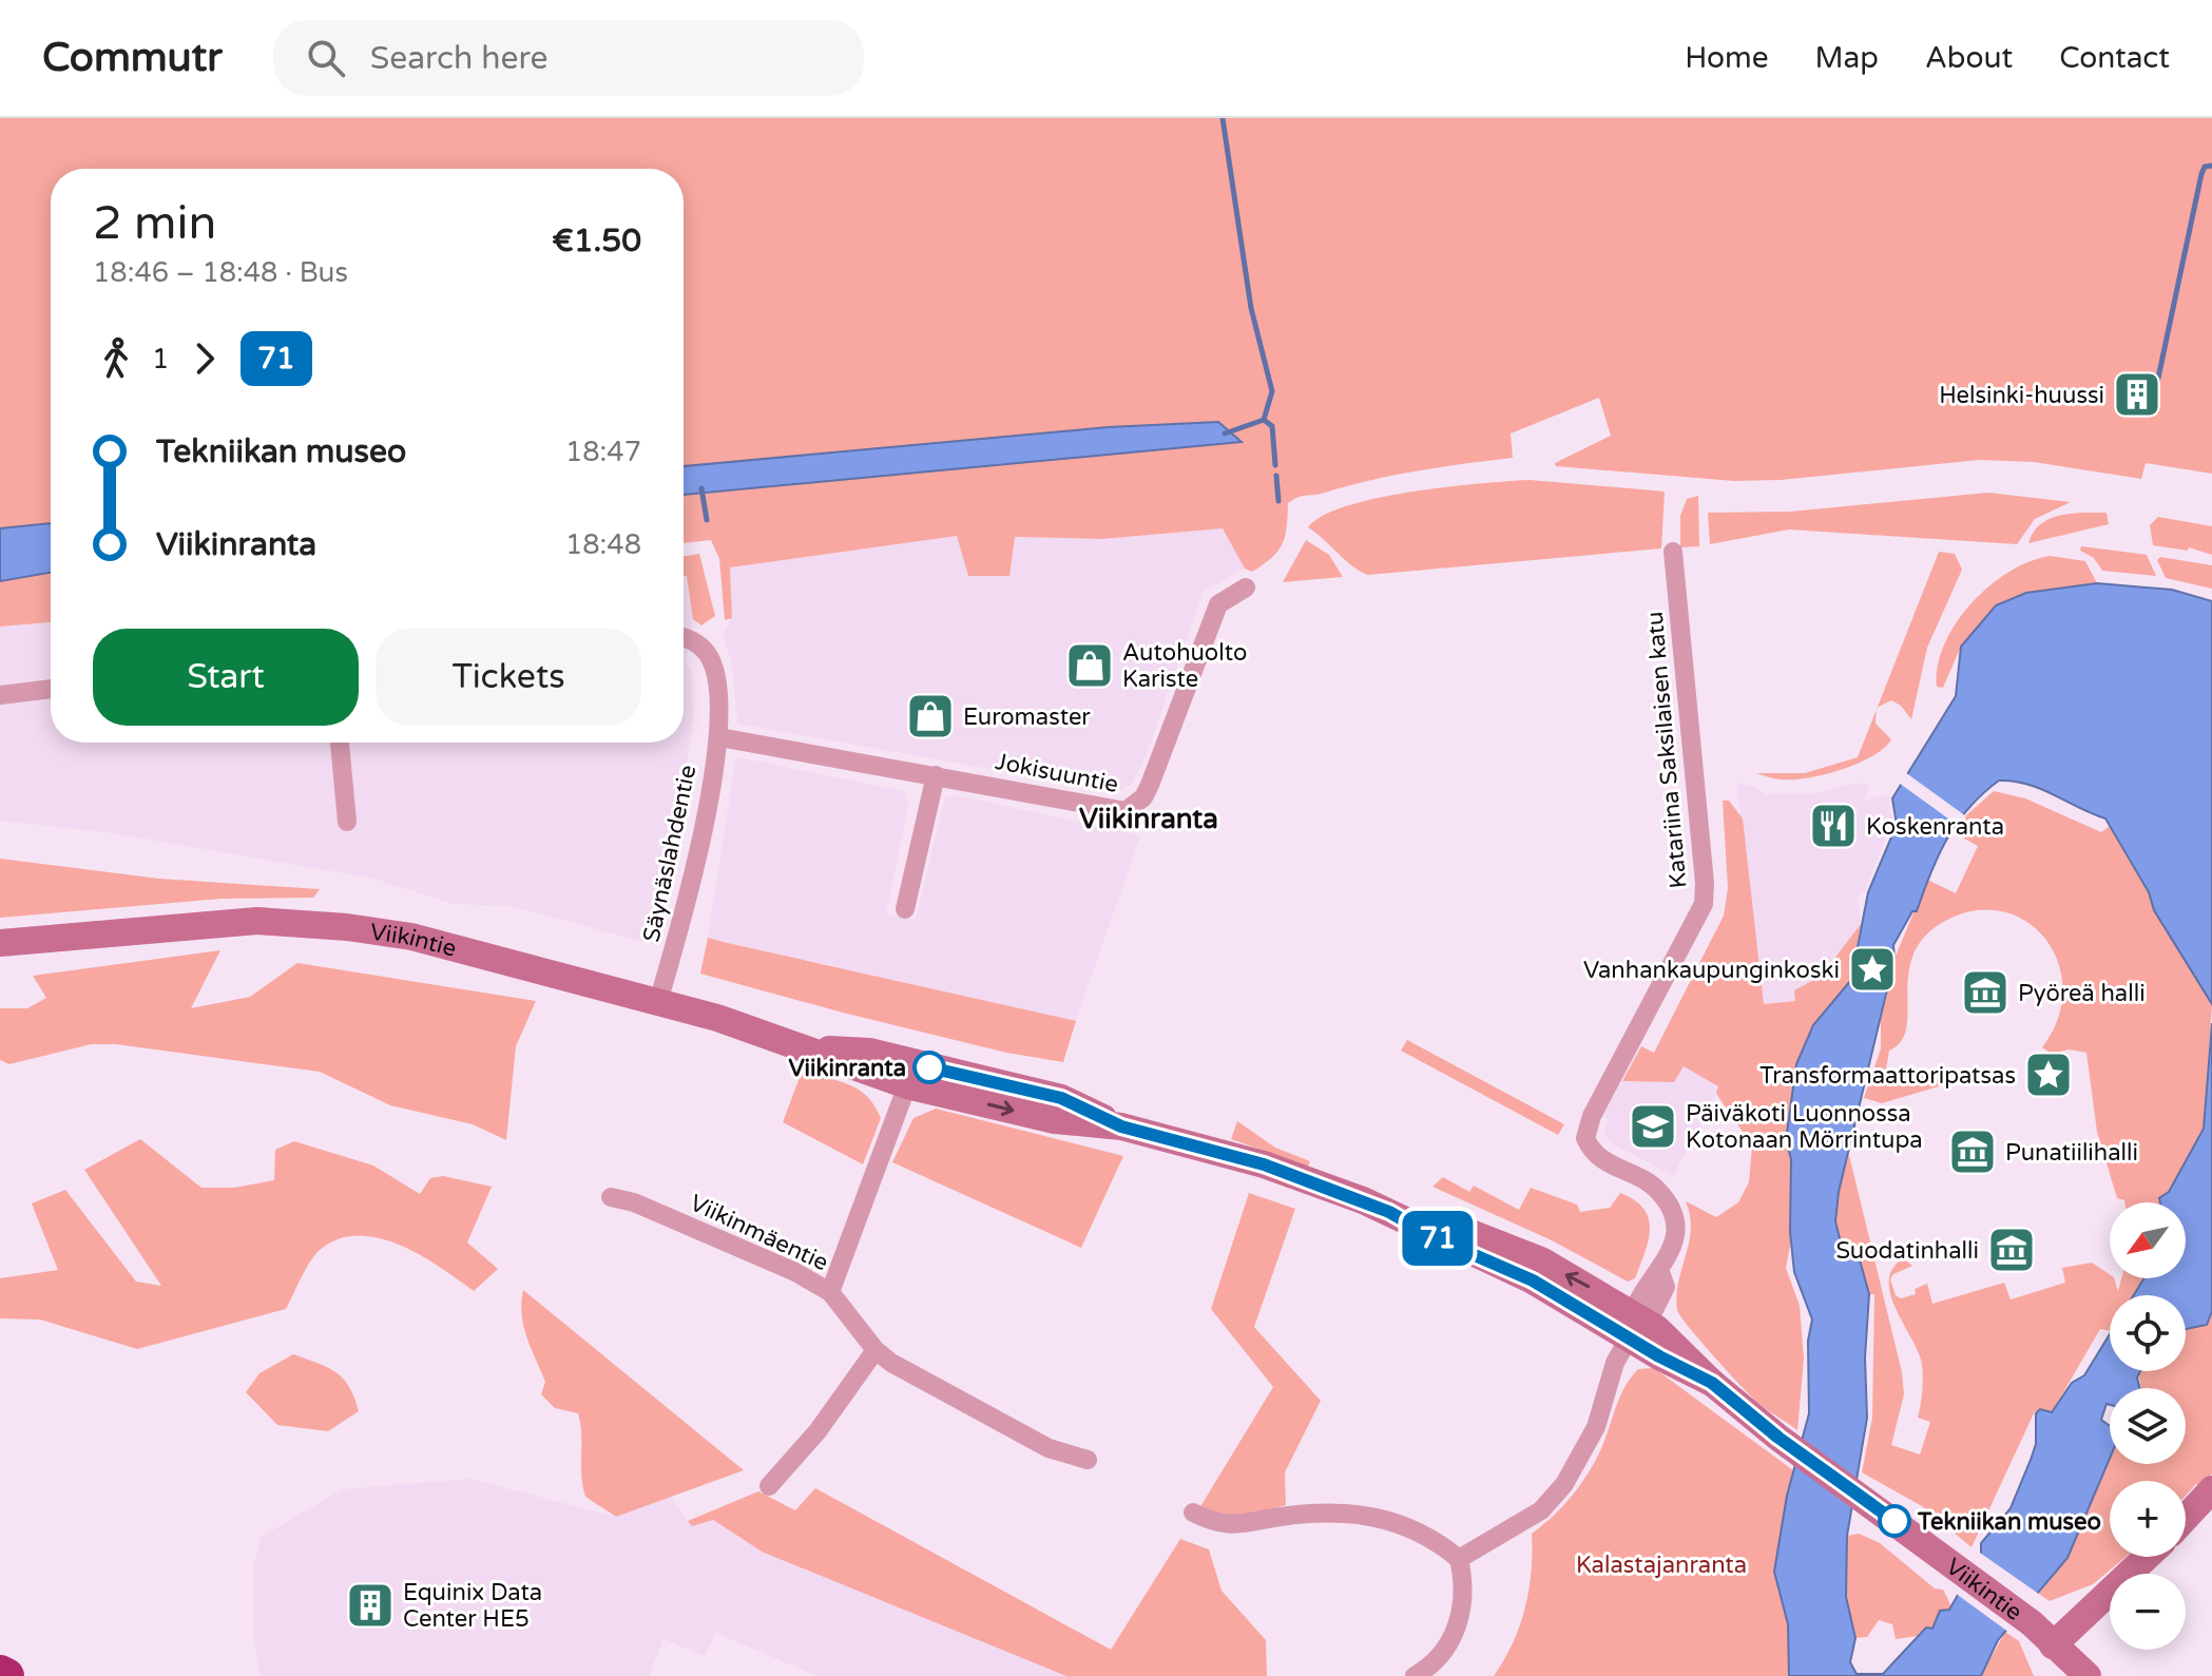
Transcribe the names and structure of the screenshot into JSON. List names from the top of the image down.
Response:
{
  "streets": {
    "main road": ["Viikintie"],
    "street": [
      "Katariina Saksilaisen katu",
      "Jokisuuntie",
      "Säynäslahdentie",
      "Viikinmäentie"
    ]
  },
  "crossings": [
    ["Katariina Saksilaisen katu", "Viikintie"],
    ["Jokisuuntie", "Säynäslahdentie"],
    ["Säynäslahdentie", "Viikintie"]
  ],
  "districts": ["Viikinranta"],
  "parks": ["Kalastajanranta"],
  "places": {
    "building": ["Helsinki-huussi", "Equinix Data Center HE5"],
    "shop": ["Autohuolto Kariste", "Euromaster"],
    "restaurant": ["Koskenranta"],
    "place": ["Vanhankaupunginkoski", "Transformaattoripatsas"],
    "museum": ["Pyöreä halli", "Punatiilihalli", "Suodatinhalli"],
    "other": ["Viikinranta", "Tekniikan museo"],
    "school or university": ["Päiväkoti Luonnossa Kotonaan Mörrintupa"]
  },
  "lines": ["bus line 71"],
  "north": "bottom left",
  "page": {
    "header": "Commutr",
    "search": "Search here",
    "nav": [
      "Home",
      "Map",
      "About",
      "Contact"
    ],
    "on_map": "71",
    "heading": ["2 min", "18:46 – 18:48 · Bus", "€1.50"],
    "legs": ["1", "71"],
    "list": [
      {
        "name": "Tekniikan museo",
        "value": "18:47"
      },
      {
        "name": "Viikinranta",
        "value": "18:48"
      }
    ],
    "buttons": ["Start", "Tickets"],
    "map_buttons": ["+", "−"]
  }
}
